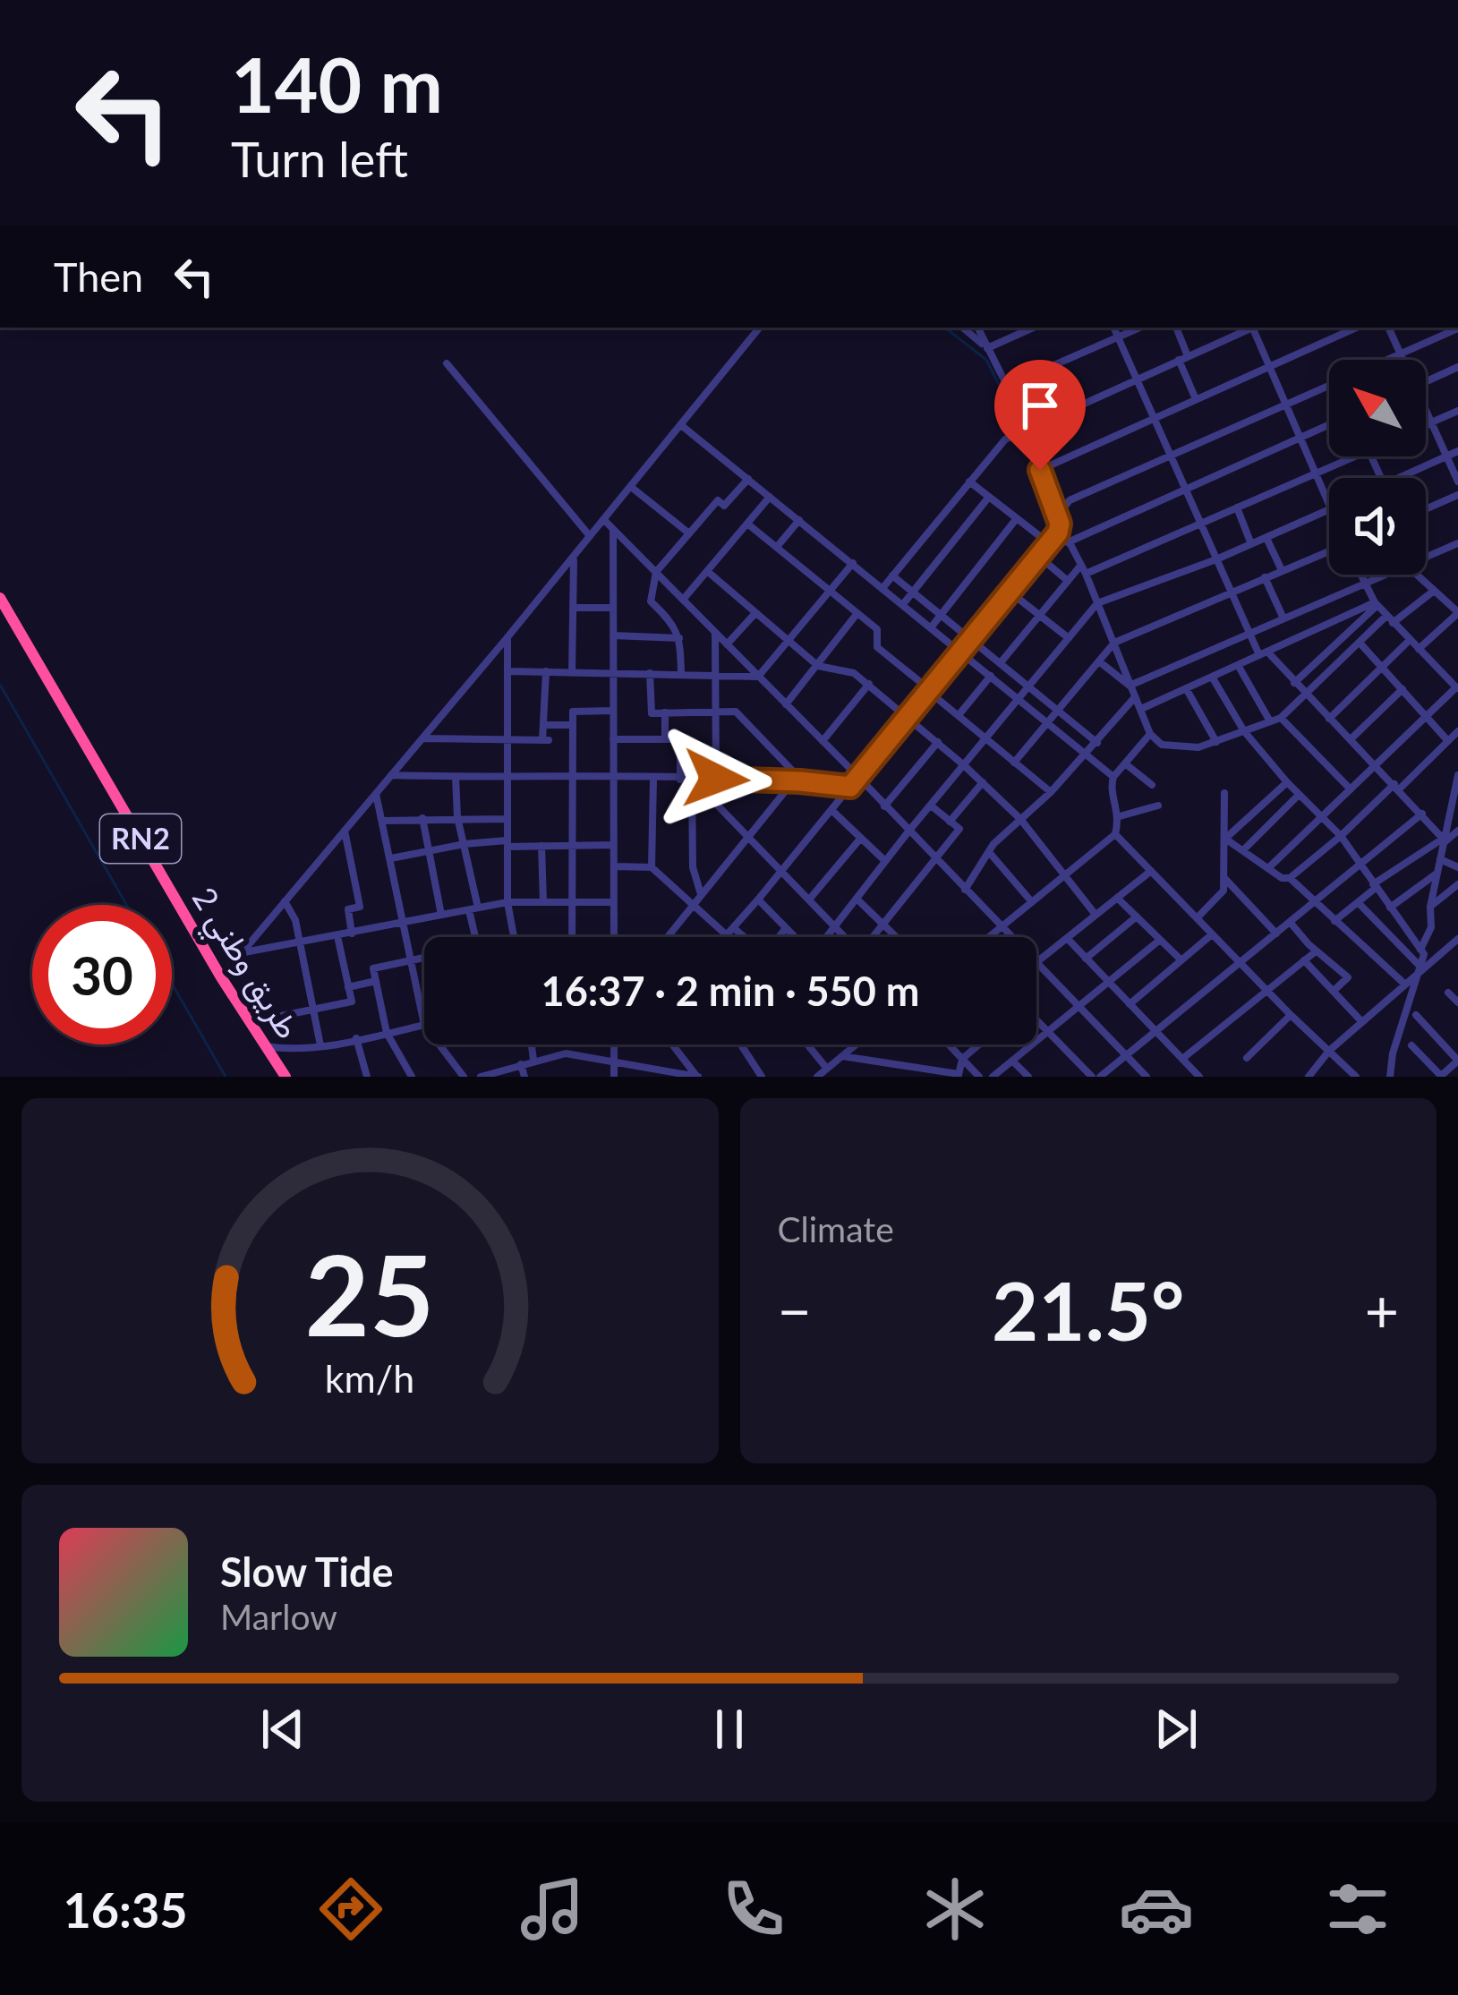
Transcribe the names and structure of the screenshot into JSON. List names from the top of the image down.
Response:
{
  "streets": {
    "highway": ["RN2", "طريق وطني 2"]
  },
  "north": "top left",
  "page": {
    "turn": ["140 m", "Turn left"],
    "then": "Then",
    "limit": "30",
    "trip": "16:37 · 2 min · 550 m",
    "tile": "Climate",
    "heat": ["−", "21.5°", "+"],
    "song": ["Slow Tide", "Marlow"],
    "tabs": "16:35",
    "gauge": ["25", "km/h"]
  }
}
